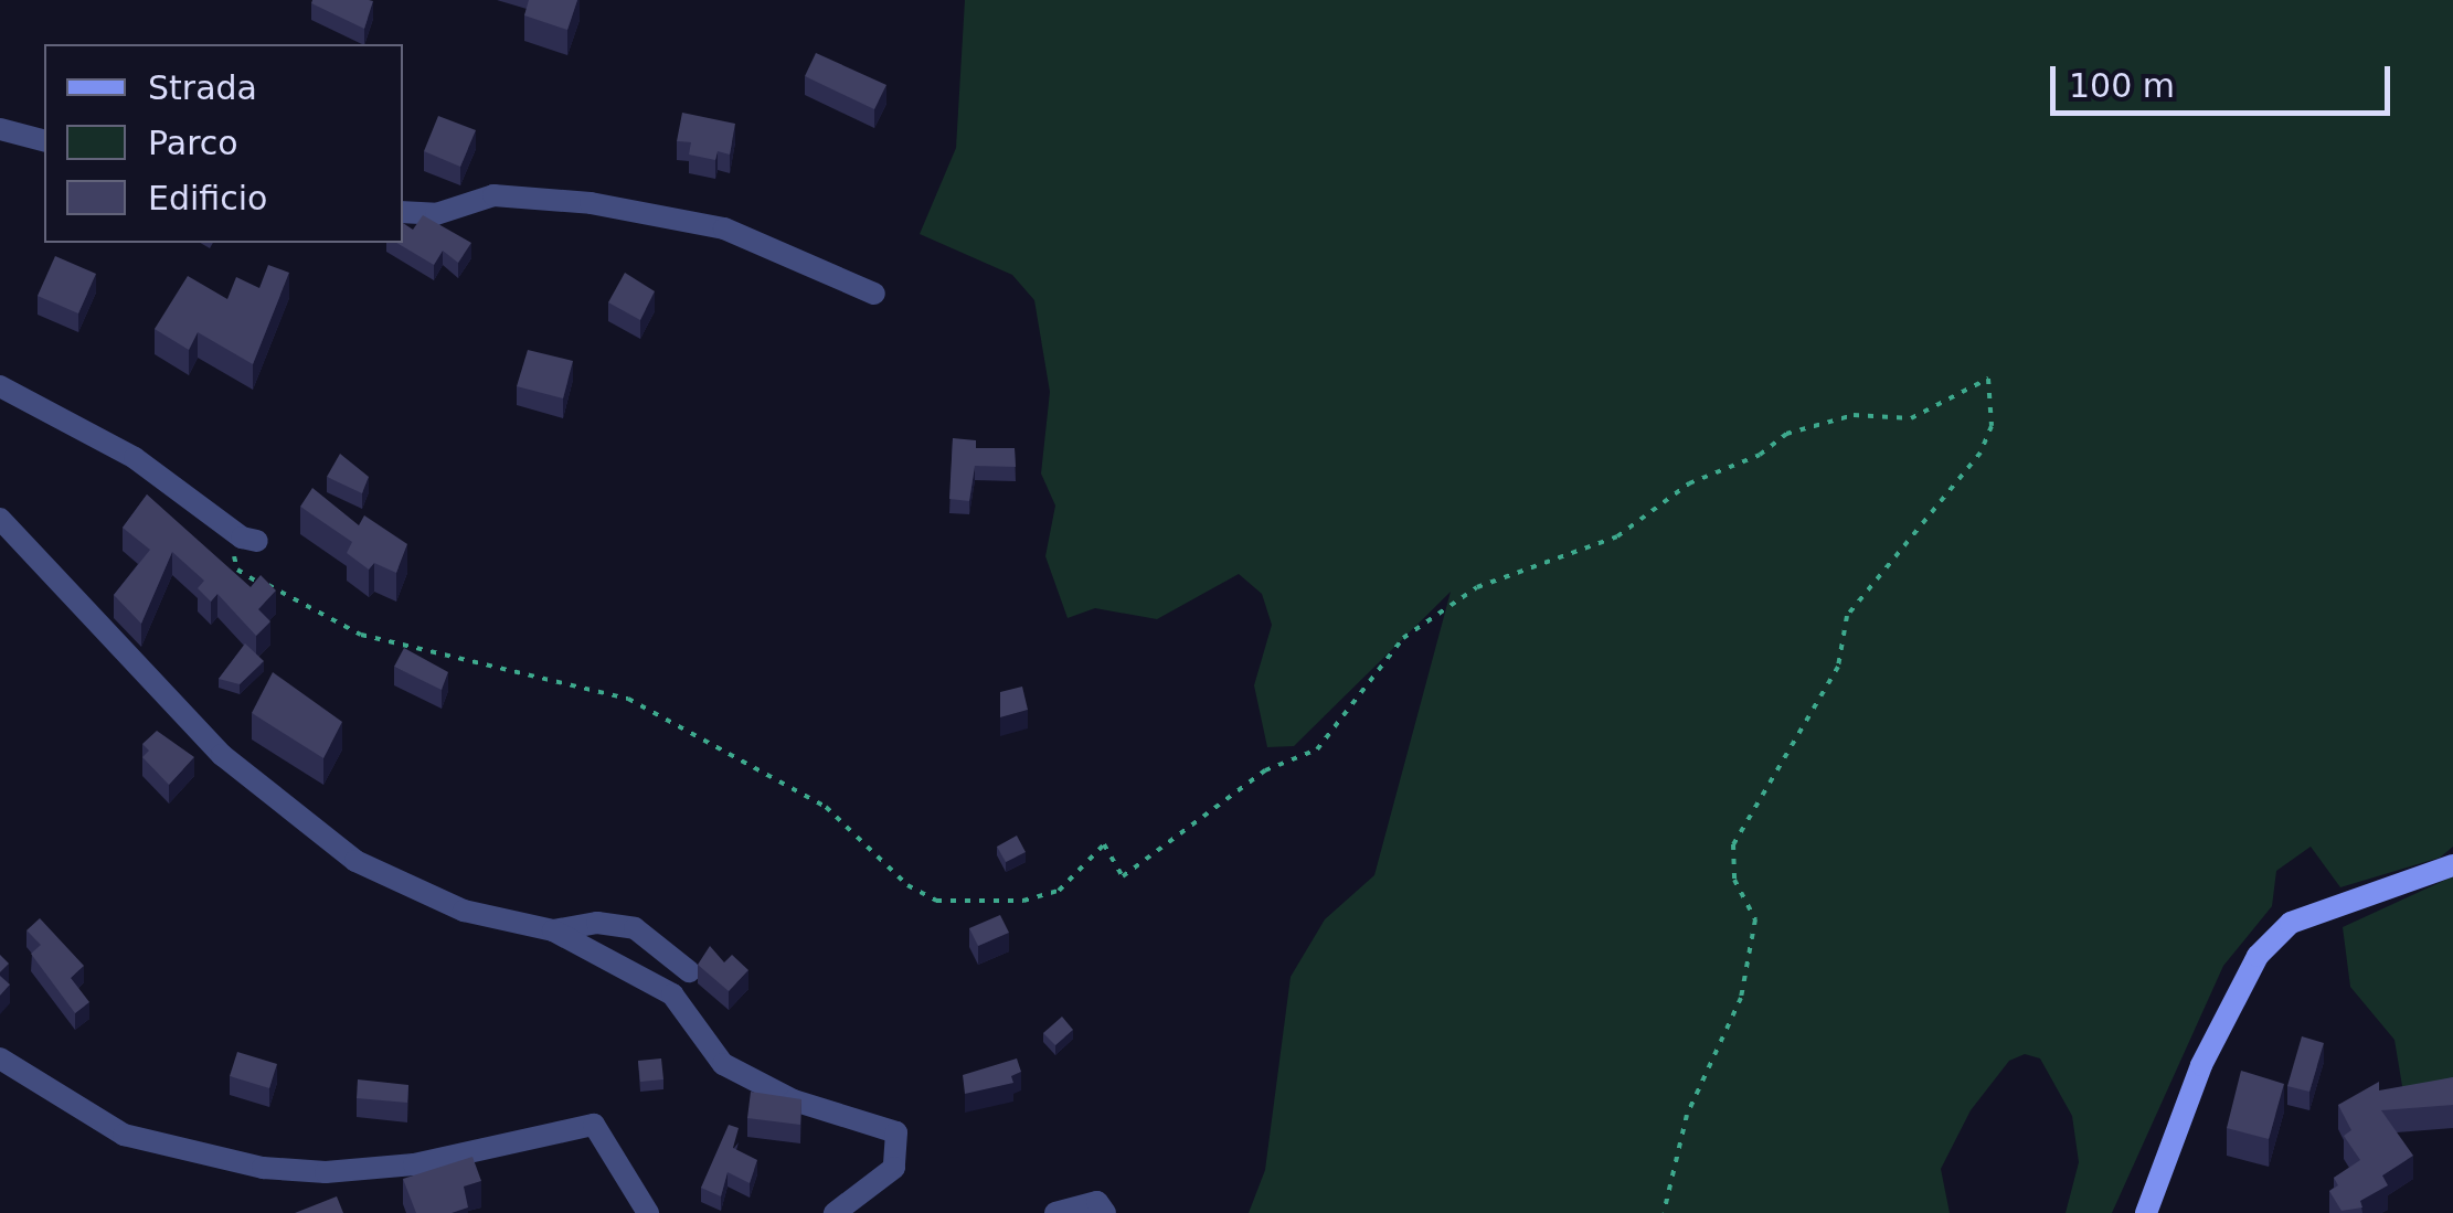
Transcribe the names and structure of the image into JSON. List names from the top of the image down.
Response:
{
  "legend": ["Strada", "Parco", "Edificio"],
  "scale_bar": "100 m"
}
